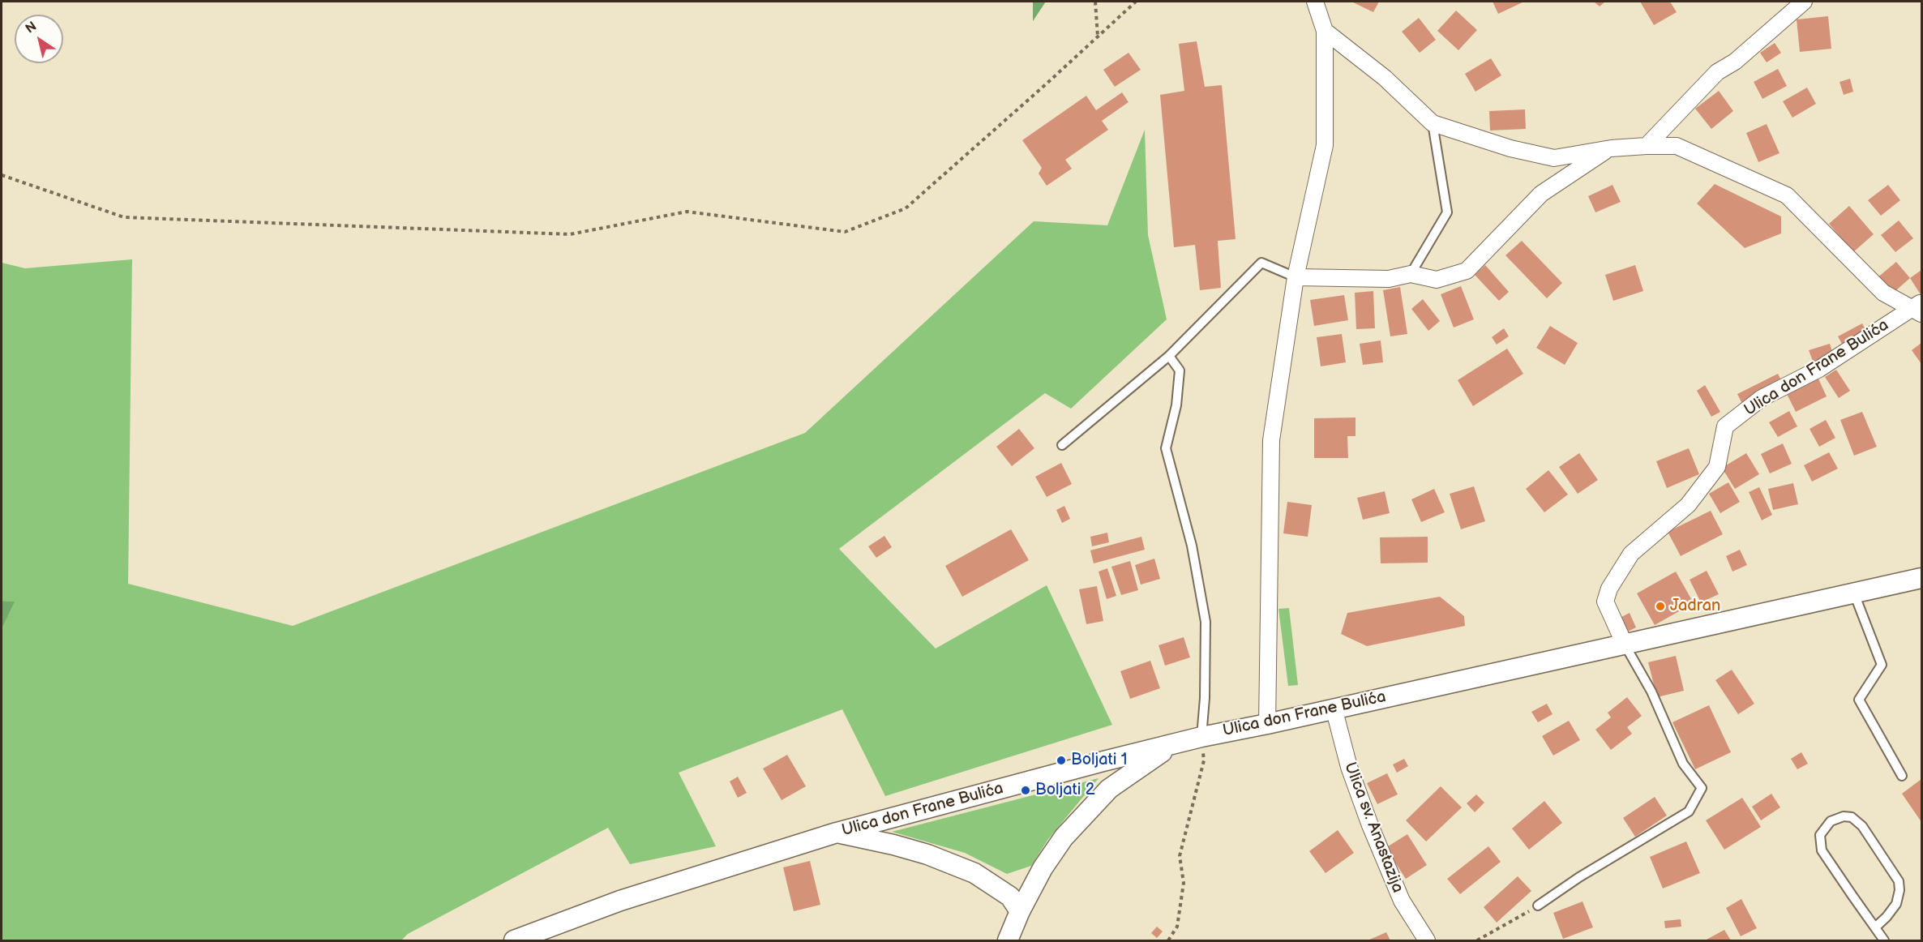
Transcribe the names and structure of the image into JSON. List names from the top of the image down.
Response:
{
  "streets": {
    "street": ["Ulica don Frane Bulića", "Ulica sv. Anastazija"]
  },
  "crossings": [
    ["Ulica don Frane Bulića", "Ulica sv. Anastazija"]
  ],
  "places": ["Jadran", "Boljati 1", "Boljati 2"],
  "north": "top left"
}
